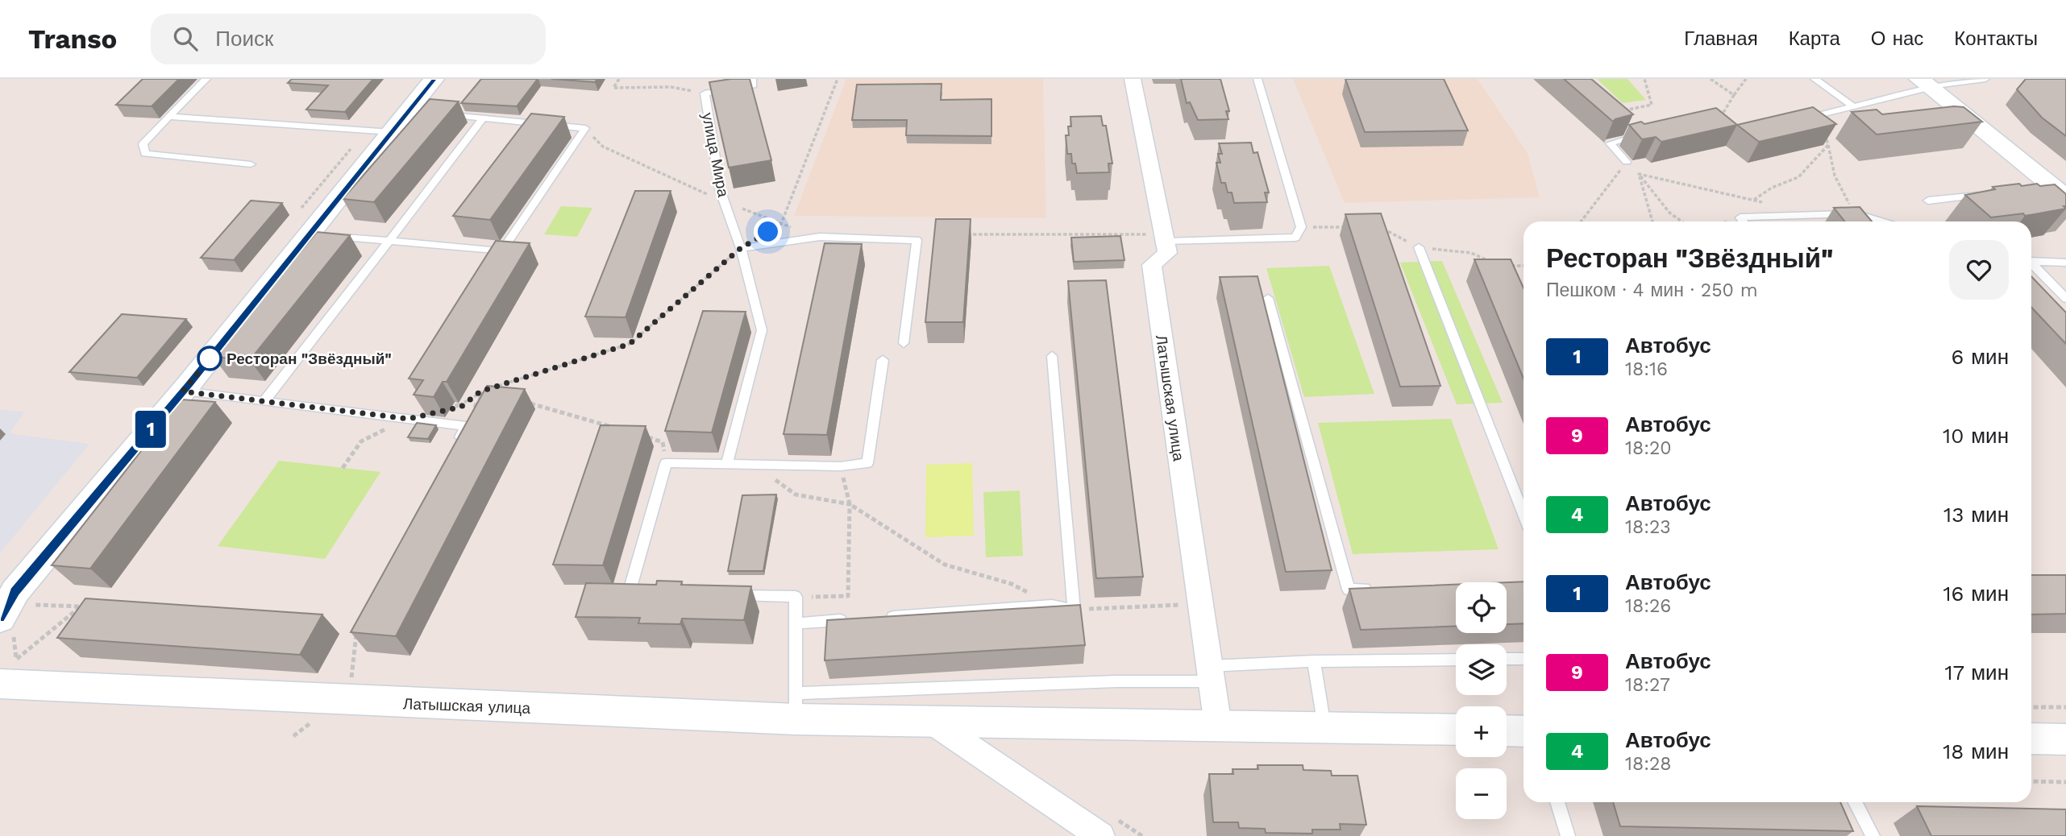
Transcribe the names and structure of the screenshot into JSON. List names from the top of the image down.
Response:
{
  "streets": {
    "street": ["Латышская улица"],
    "lane": ["улица Мира"]
  },
  "places": ["Ресторан \"Звёздный\""],
  "lines": ["bus line 1"],
  "page": {
    "header": "Transo",
    "search": "Поиск",
    "nav": [
      "Главная",
      "Карта",
      "О нас",
      "Контакты"
    ],
    "on_map": "1",
    "heading": ["Ресторан \"Звёздный\"", "Пешком · 4 мин · 250 m"],
    "list": [
      {
        "mark": "1",
        "name": "Автобус",
        "note": "18:16",
        "value": "6 мин"
      },
      {
        "mark": "9",
        "name": "Автобус",
        "note": "18:20",
        "value": "10 мин"
      },
      {
        "mark": "4",
        "name": "Автобус",
        "note": "18:23",
        "value": "13 мин"
      },
      {
        "mark": "1",
        "name": "Автобус",
        "note": "18:26",
        "value": "16 мин"
      },
      {
        "mark": "9",
        "name": "Автобус",
        "note": "18:27",
        "value": "17 мин"
      },
      {
        "mark": "4",
        "name": "Автобус",
        "note": "18:28",
        "value": "18 мин"
      }
    ],
    "map_buttons": ["+", "−"]
  }
}
